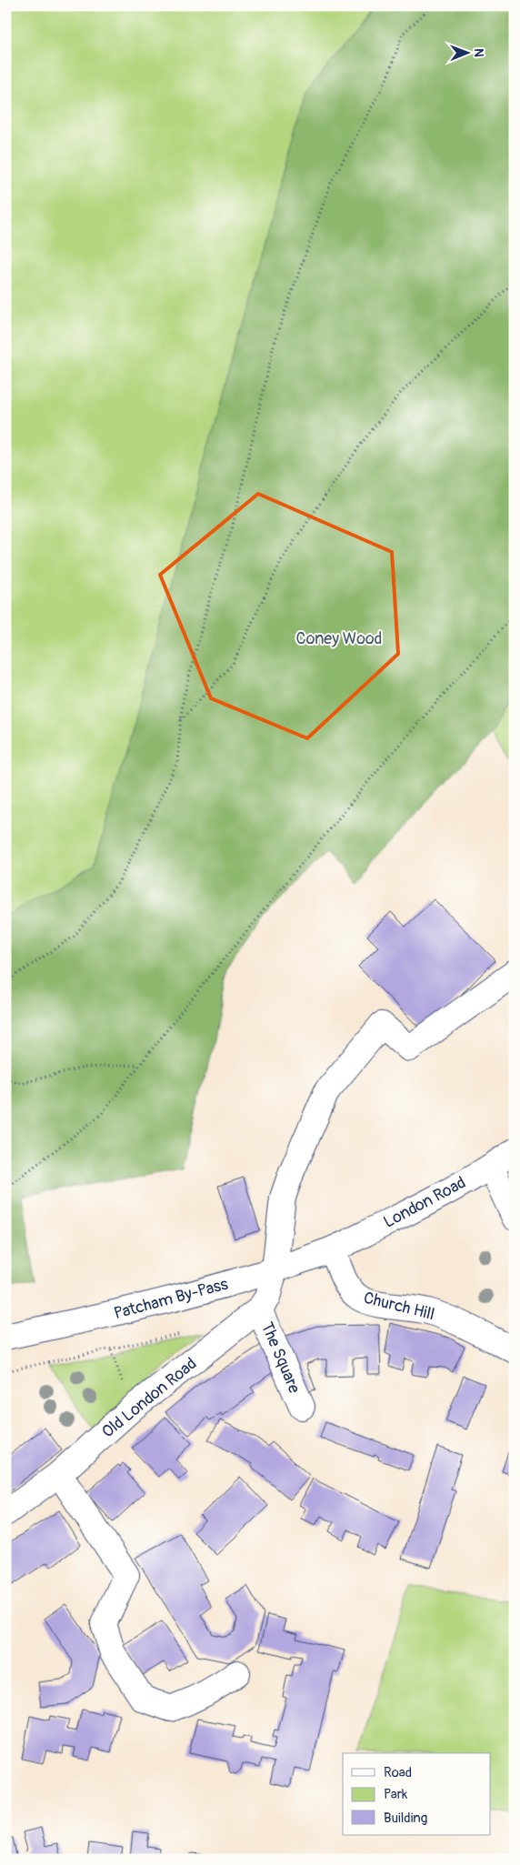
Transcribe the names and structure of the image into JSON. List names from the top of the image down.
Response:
{
  "streets": {
    "main road": [
      "London Road",
      "Patcham By-Pass",
      "Church Hill",
      "The Square",
      "Old London Road"
    ]
  },
  "crossings": [
    ["London Road", "Patcham By-Pass"],
    ["London Road", "Church Hill"],
    ["Patcham By-Pass", "Church Hill"],
    ["Patcham By-Pass", "Old London Road"],
    ["The Square", "Old London Road"]
  ],
  "parks": ["Coney Wood"],
  "legend": ["Road", "Park", "Building"],
  "north": "right"
}
